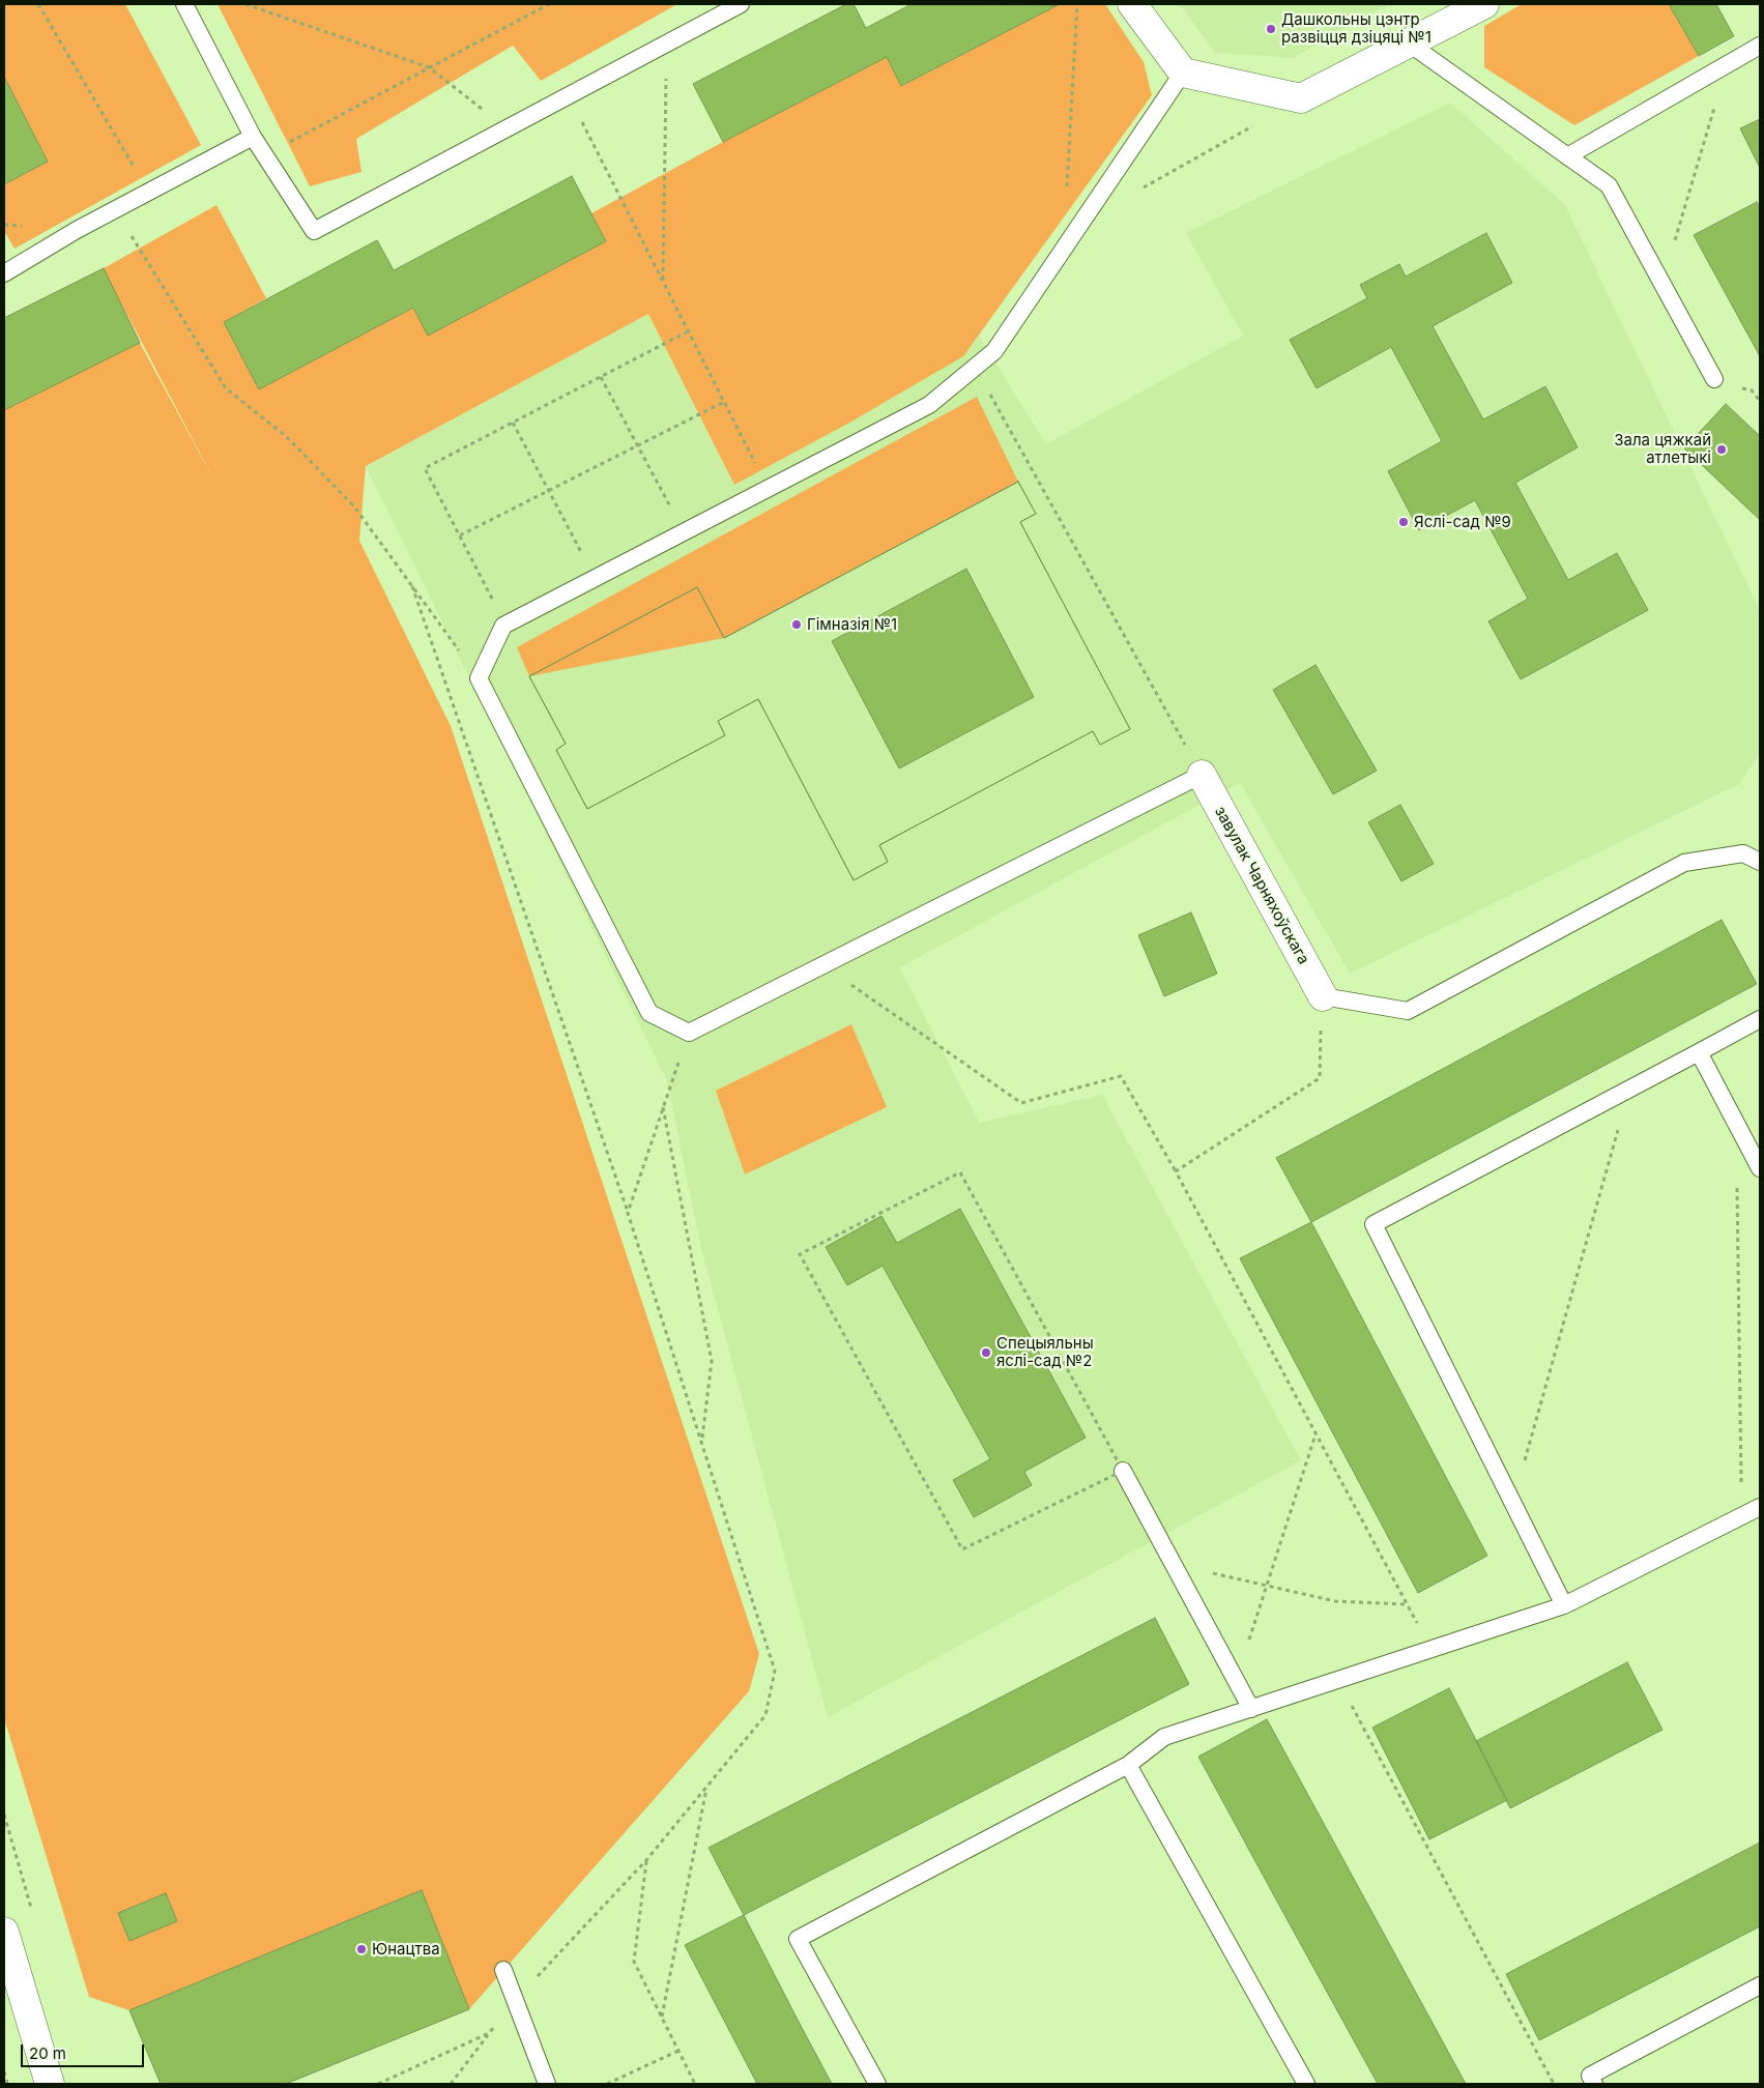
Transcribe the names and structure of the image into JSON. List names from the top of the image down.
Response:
{
  "streets": {
    "street": ["завулак Чарняхоўскага"]
  },
  "places": [
    "Дашкольны цэнтр развіцця дзіцяці №1",
    "Зала цяжкай атлетыкі",
    "Яслі-сад №9",
    "Гімназія №1",
    "Спецыяльны яслі-сад №2",
    "Юнацтва"
  ],
  "scale_bar": "20 m"
}
